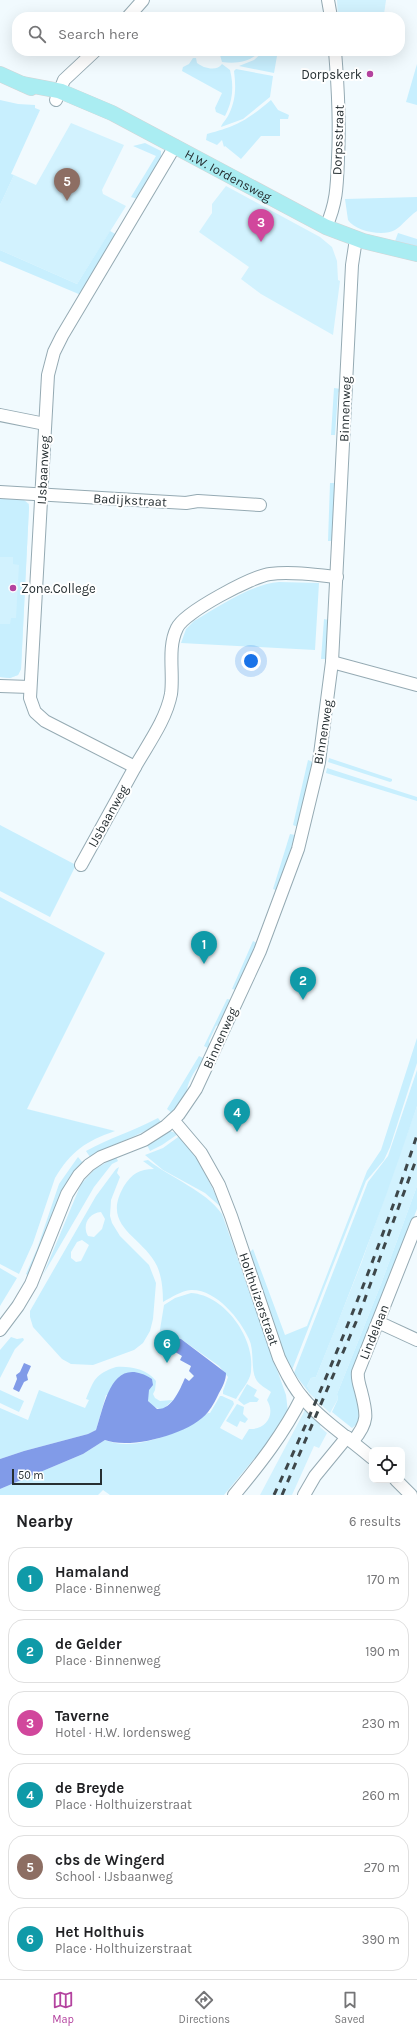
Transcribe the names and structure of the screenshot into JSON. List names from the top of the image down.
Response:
{
  "streets": {
    "main road": ["H.W. Iordensweg"],
    "street": [
      "Dorpsstraat",
      "Binnenweg",
      "IJsbaanweg",
      "Badijkstraat",
      "Holthuizerstraat",
      "Lindelaan"
    ]
  },
  "crossings": [
    ["Dorpsstraat", "H.W. Iordensweg"],
    ["H.W. Iordensweg", "Binnenweg"],
    ["H.W. Iordensweg", "IJsbaanweg"],
    ["Binnenweg", "IJsbaanweg"],
    ["Binnenweg", "Holthuizerstraat"],
    ["IJsbaanweg", "Badijkstraat"],
    ["Holthuizerstraat", "Lindelaan"]
  ],
  "places": ["Dorpskerk", "Zone.College"],
  "scale_bar": "50 m",
  "page": {
    "search": "Search here",
    "pins": [
      "5",
      "3",
      "1",
      "2",
      "4",
      "6"
    ],
    "scale": "50 m",
    "heading": ["Nearby", "6 results"],
    "list": [
      {
        "mark": "1",
        "name": "Hamaland",
        "note": "Place · Binnenweg",
        "value": "170 m"
      },
      {
        "mark": "2",
        "name": "de Gelder",
        "note": "Place · Binnenweg",
        "value": "190 m"
      },
      {
        "mark": "3",
        "name": "Taverne",
        "note": "Hotel · H.W. Iordensweg",
        "value": "230 m"
      },
      {
        "mark": "4",
        "name": "de Breyde",
        "note": "Place · Holthuizerstraat",
        "value": "260 m"
      },
      {
        "mark": "5",
        "name": "cbs de Wingerd",
        "note": "School · IJsbaanweg",
        "value": "270 m"
      },
      {
        "mark": "6",
        "name": "Het Holthuis",
        "note": "Place · Holthuizerstraat",
        "value": "390 m"
      }
    ],
    "nav": ["Map", "Directions", "Saved"]
  }
}
